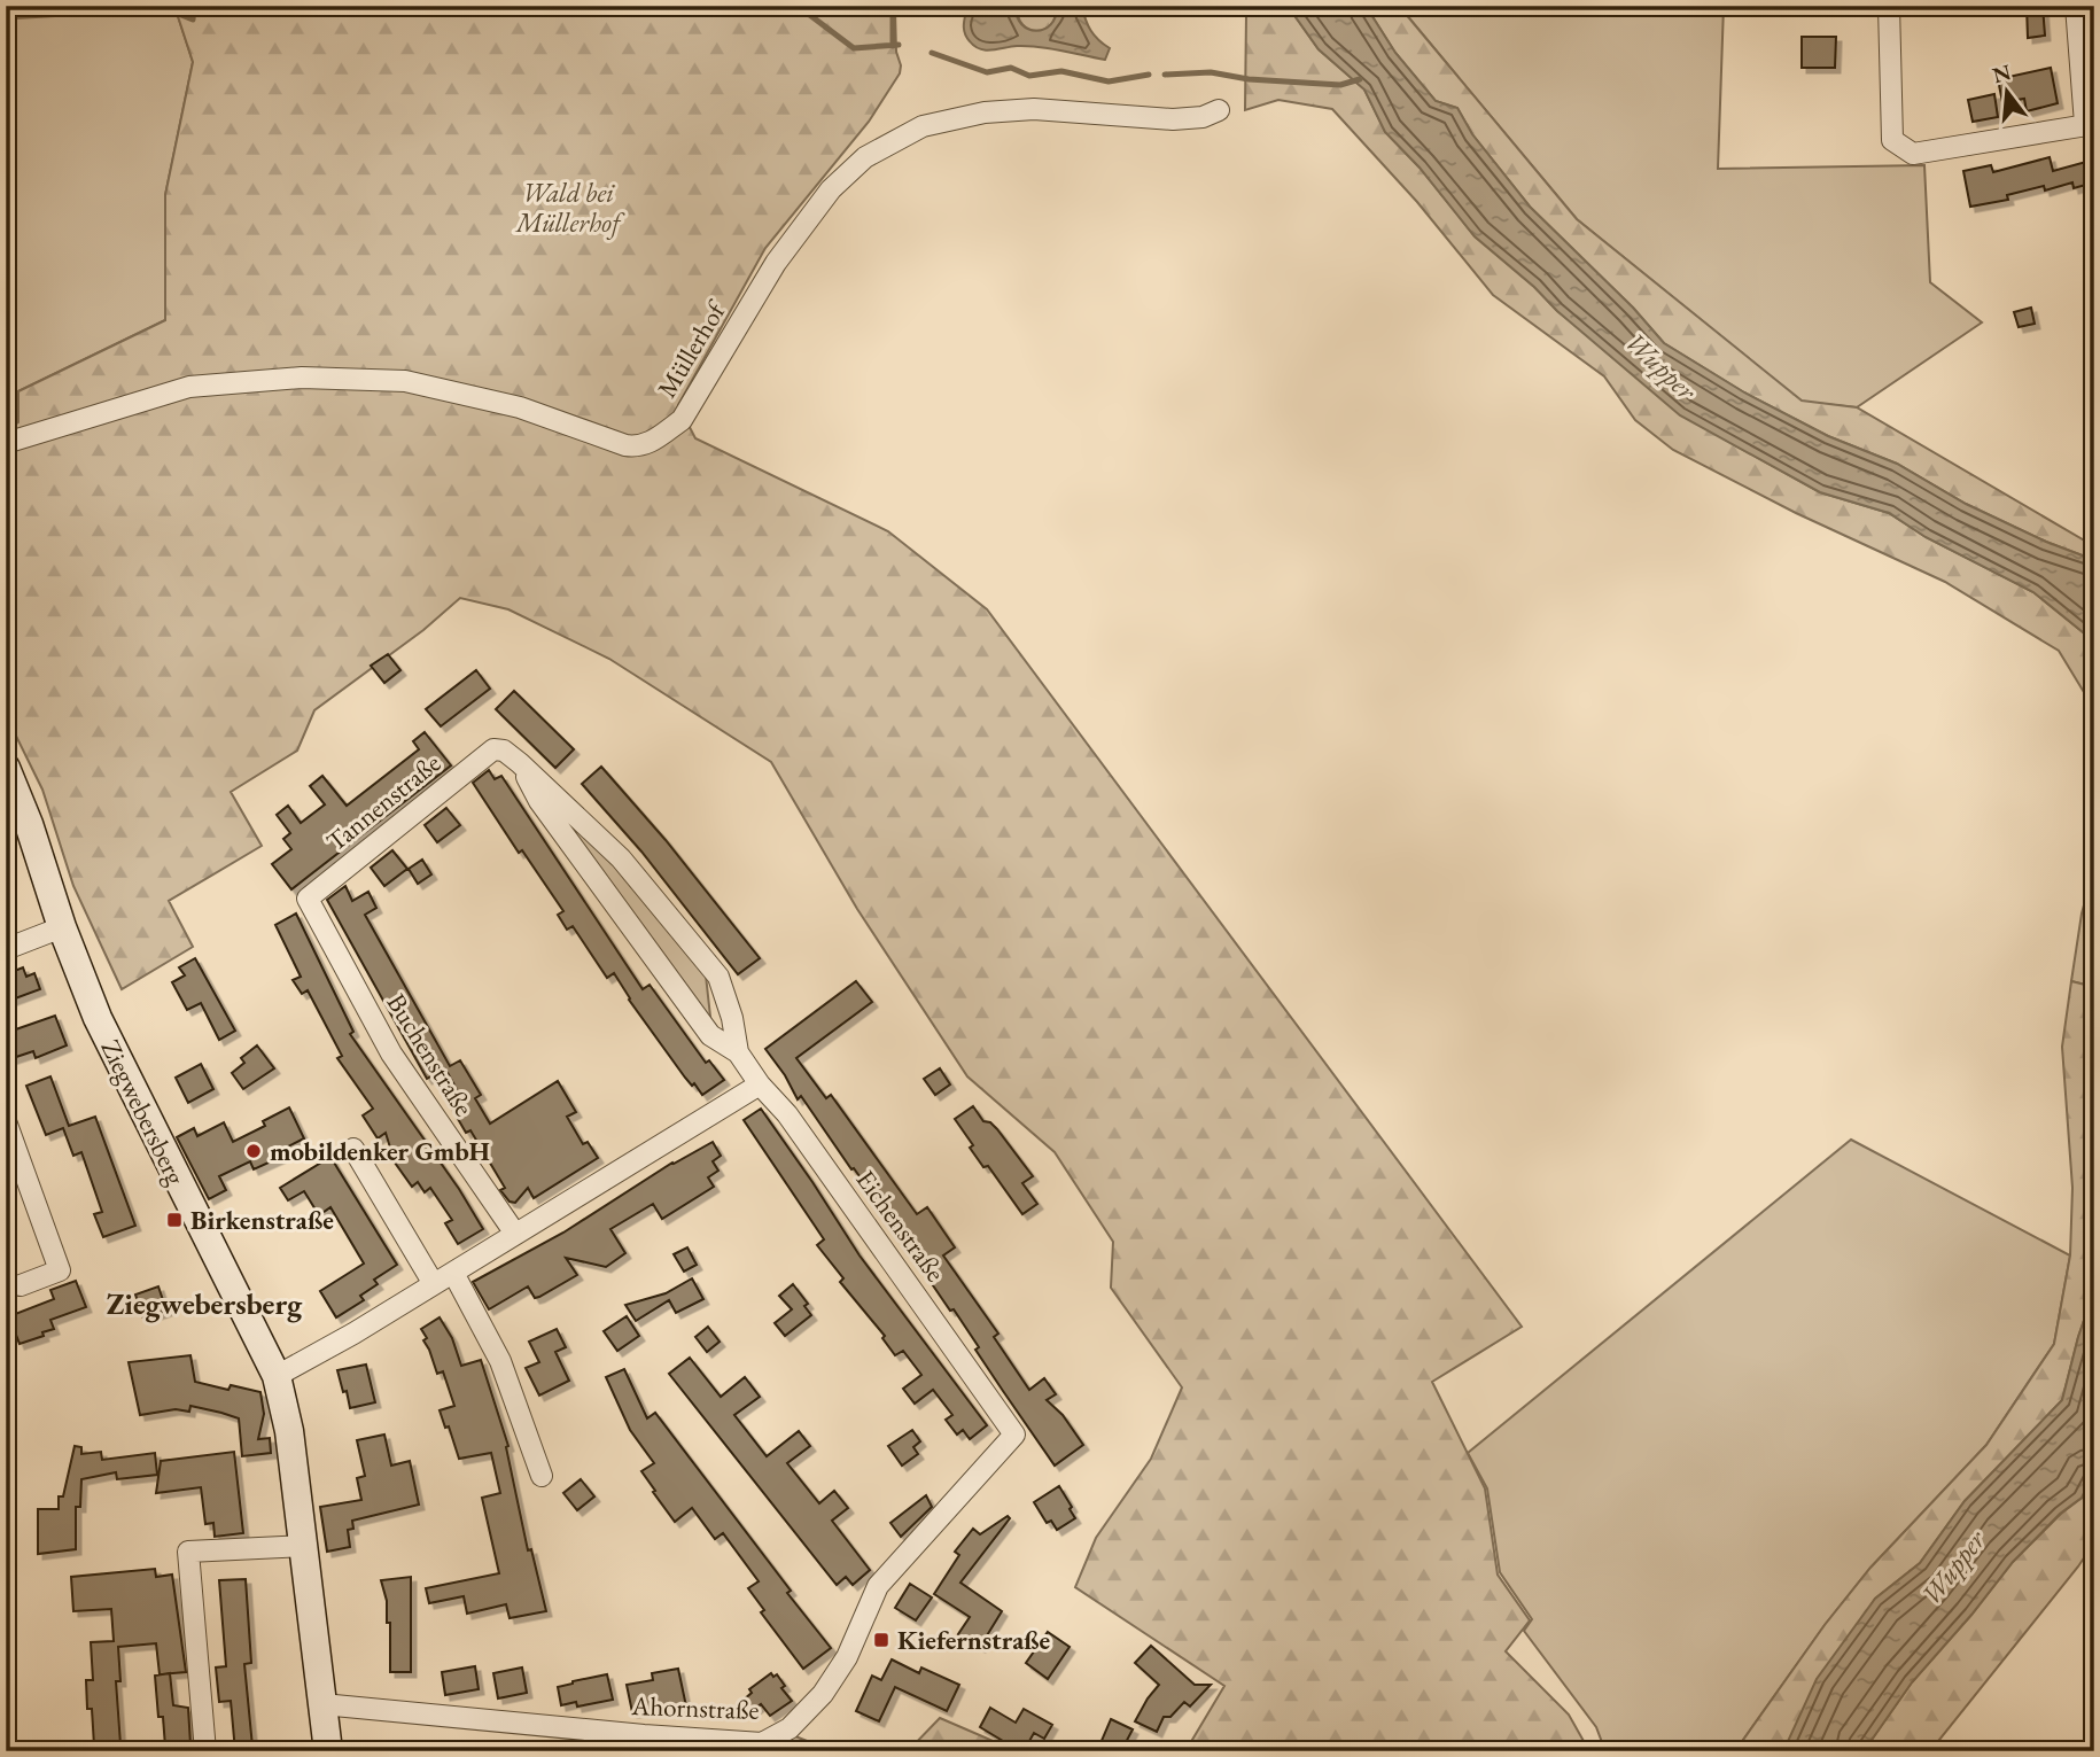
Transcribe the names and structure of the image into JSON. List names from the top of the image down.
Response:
{
  "streets": {
    "main road": ["Ziegwebersberg"],
    "street": [
      "Müllerhof",
      "Tannenstraße",
      "Buchenstraße",
      "Eichenstraße",
      "Ahornstraße"
    ]
  },
  "crossings": [
    ["Tannenstraße", "Buchenstraße"],
    ["Tannenstraße", "Eichenstraße"],
    ["Ziegwebersberg", "Ahornstraße"],
    ["Eichenstraße", "Ahornstraße"]
  ],
  "districts": ["Ziegwebersberg"],
  "water": ["Wupper"],
  "parks": ["Wald bei Müllerhof"],
  "places": {
    "other": ["mobildenker GmbH"],
    "transit": ["Birkenstraße", "Kiefernstraße"]
  },
  "north": "top"
}
